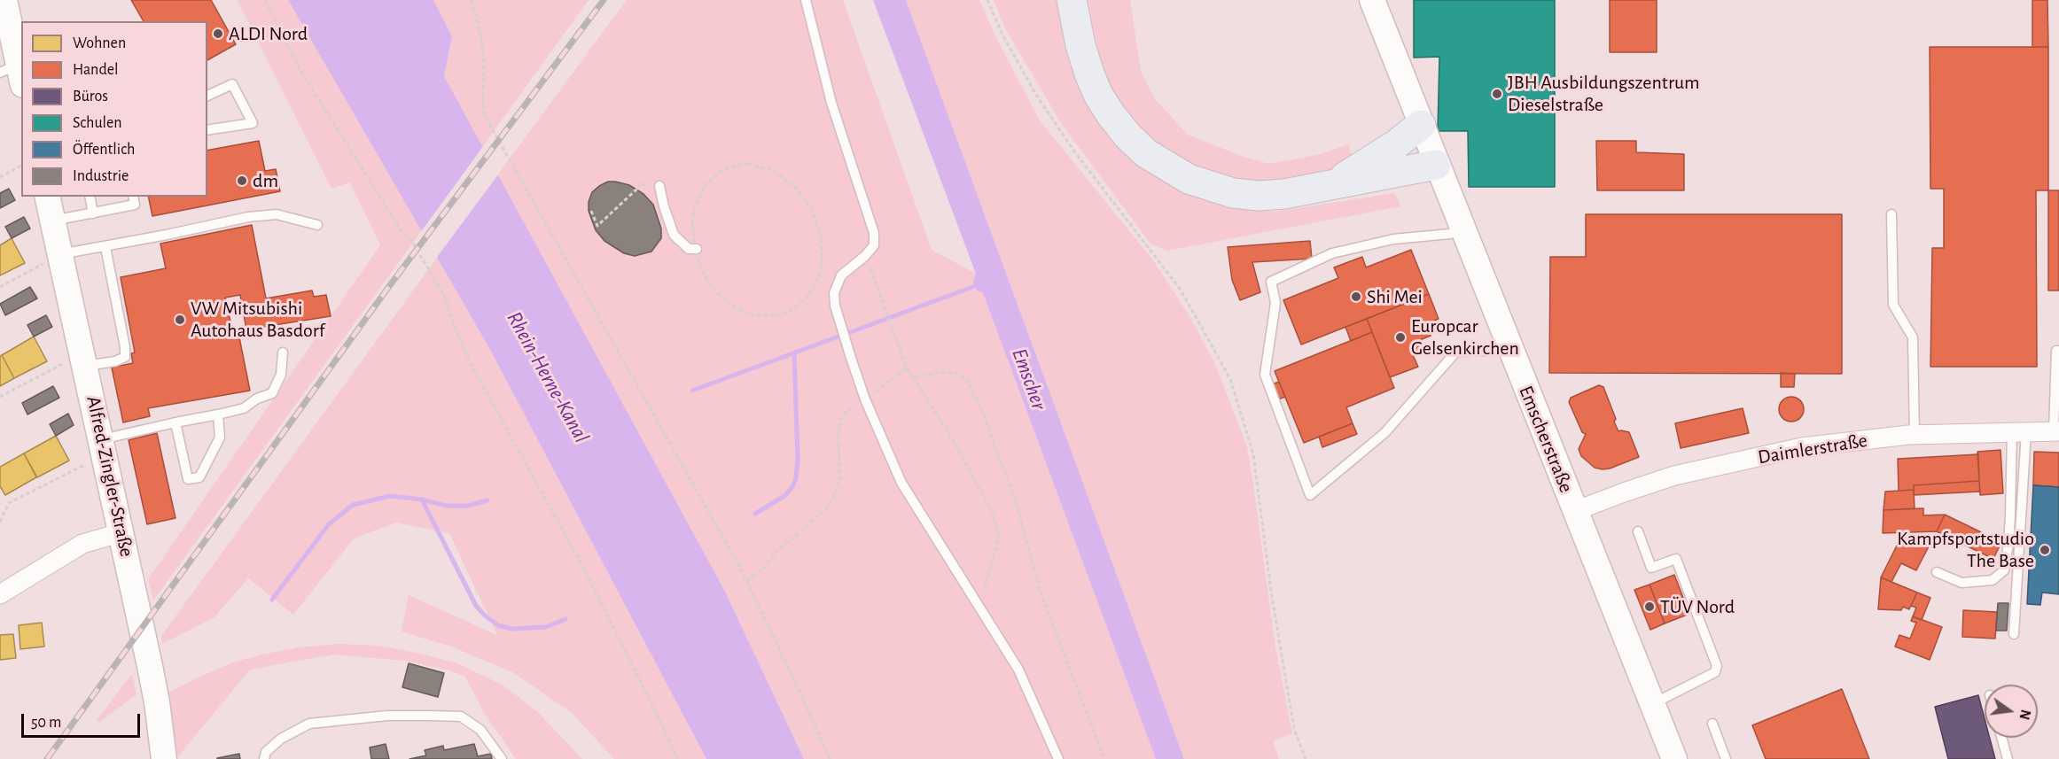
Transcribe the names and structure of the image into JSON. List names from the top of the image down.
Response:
{
  "streets": {
    "street": ["Emscherstraße", "Daimlerstraße", "Alfred-Zingler-Straße"]
  },
  "crossings": [
    ["Emscherstraße", "Daimlerstraße"]
  ],
  "water": ["Rhein-Herne-Kanal", "Emscher"],
  "places": [
    "ALDI Nord",
    "JBH Ausbildungszentrum Dieselstraße",
    "dm",
    "Shi Mei",
    "VW Mitsubishi Autohaus Basdorf",
    "Europcar Gelsenkirchen",
    "Kampfsportstudio The Base",
    "TÜV Nord"
  ],
  "legend": [
    "Wohnen",
    "Handel",
    "Büros",
    "Schulen",
    "Öffentlich",
    "Industrie"
  ],
  "scale_bar": "50 m",
  "north": "right"
}
